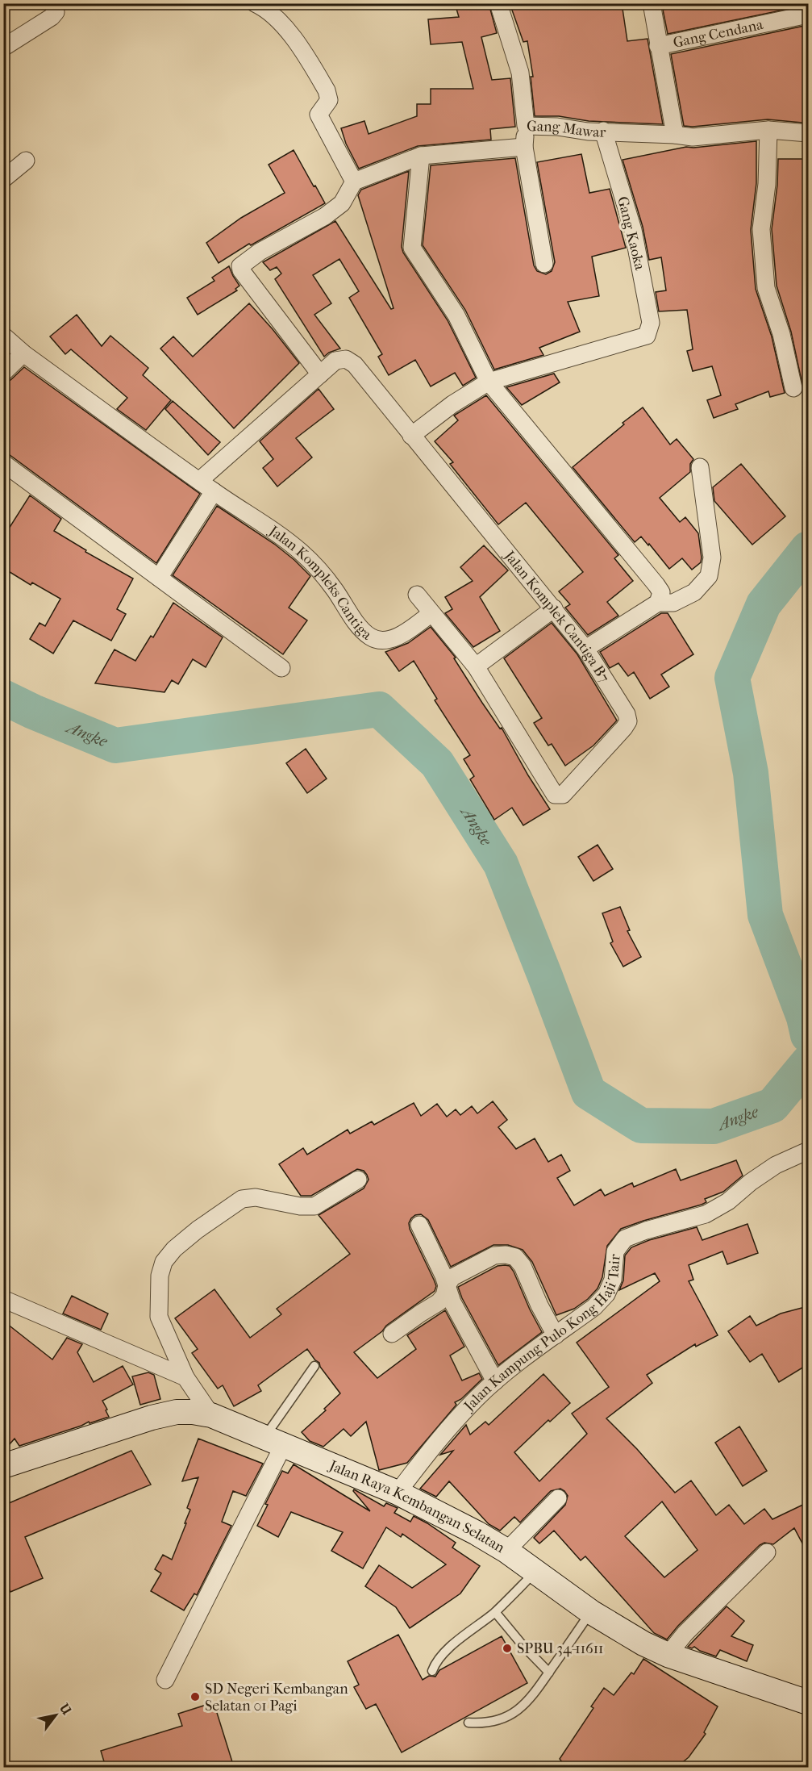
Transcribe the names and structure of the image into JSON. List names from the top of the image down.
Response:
{
  "streets": {
    "main road": ["Jalan Raya Kembangan Selatan"],
    "street": [
      "Gang Cendana",
      "Gang Mawar",
      "Gang Kaoka",
      "Jalan Kompleks Cantiga",
      "Jalan Komplek Cantiga B7",
      "Jalan Kampung Pulo Kong Haji Tair"
    ]
  },
  "crossings": [
    ["Gang Mawar", "Gang Kaoka"],
    ["Jalan Kompleks Cantiga", "Jalan Komplek Cantiga B7"],
    ["Jalan Kampung Pulo Kong Haji Tair", "Jalan Raya Kembangan Selatan"]
  ],
  "water": ["Angke"],
  "places": ["SPBU 34-11611", "SD Negeri Kembangan Selatan 01 Pagi"],
  "north": "top right"
}
